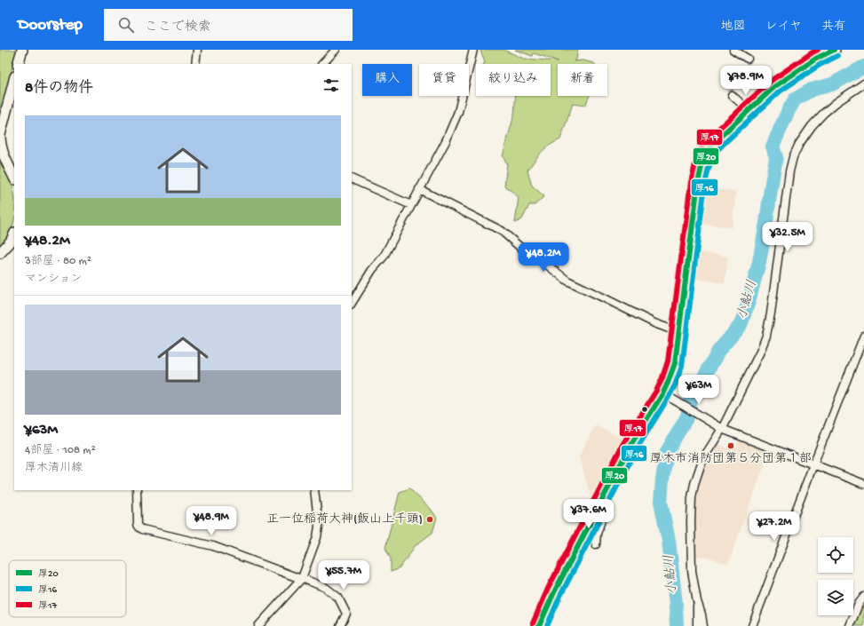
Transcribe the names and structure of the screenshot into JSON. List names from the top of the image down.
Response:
{
  "water": ["小鮎川"],
  "places": ["厚木市消防団第５分団第１部", "正一位稲荷大神(飯山上千頭)"],
  "lines": ["transit line 厚20", "transit line 厚17", "transit line 厚16"],
  "legend": ["厚20", "厚16", "厚17"],
  "page": {
    "header": "Doorstep",
    "search": "ここで検索",
    "nav": ["地図", "レイヤ", "共有"],
    "chip": [
      "購入",
      "賃貸",
      "絞り込み",
      "新着"
    ],
    "heading": "8件の物件",
    "price": [
      "¥78.9M",
      "¥32.5M",
      "¥48.2M",
      "¥63M",
      "¥37.6M",
      "¥48.9M",
      "¥27.2M",
      "¥55.7M"
    ],
    "list": [
      {
        "name": "¥48.2M",
        "note": "3部屋 · 80 m² · マンション"
      },
      {
        "name": "¥63M",
        "note": "4部屋 · 108 m² · 厚木清川線"
      }
    ]
  }
}
